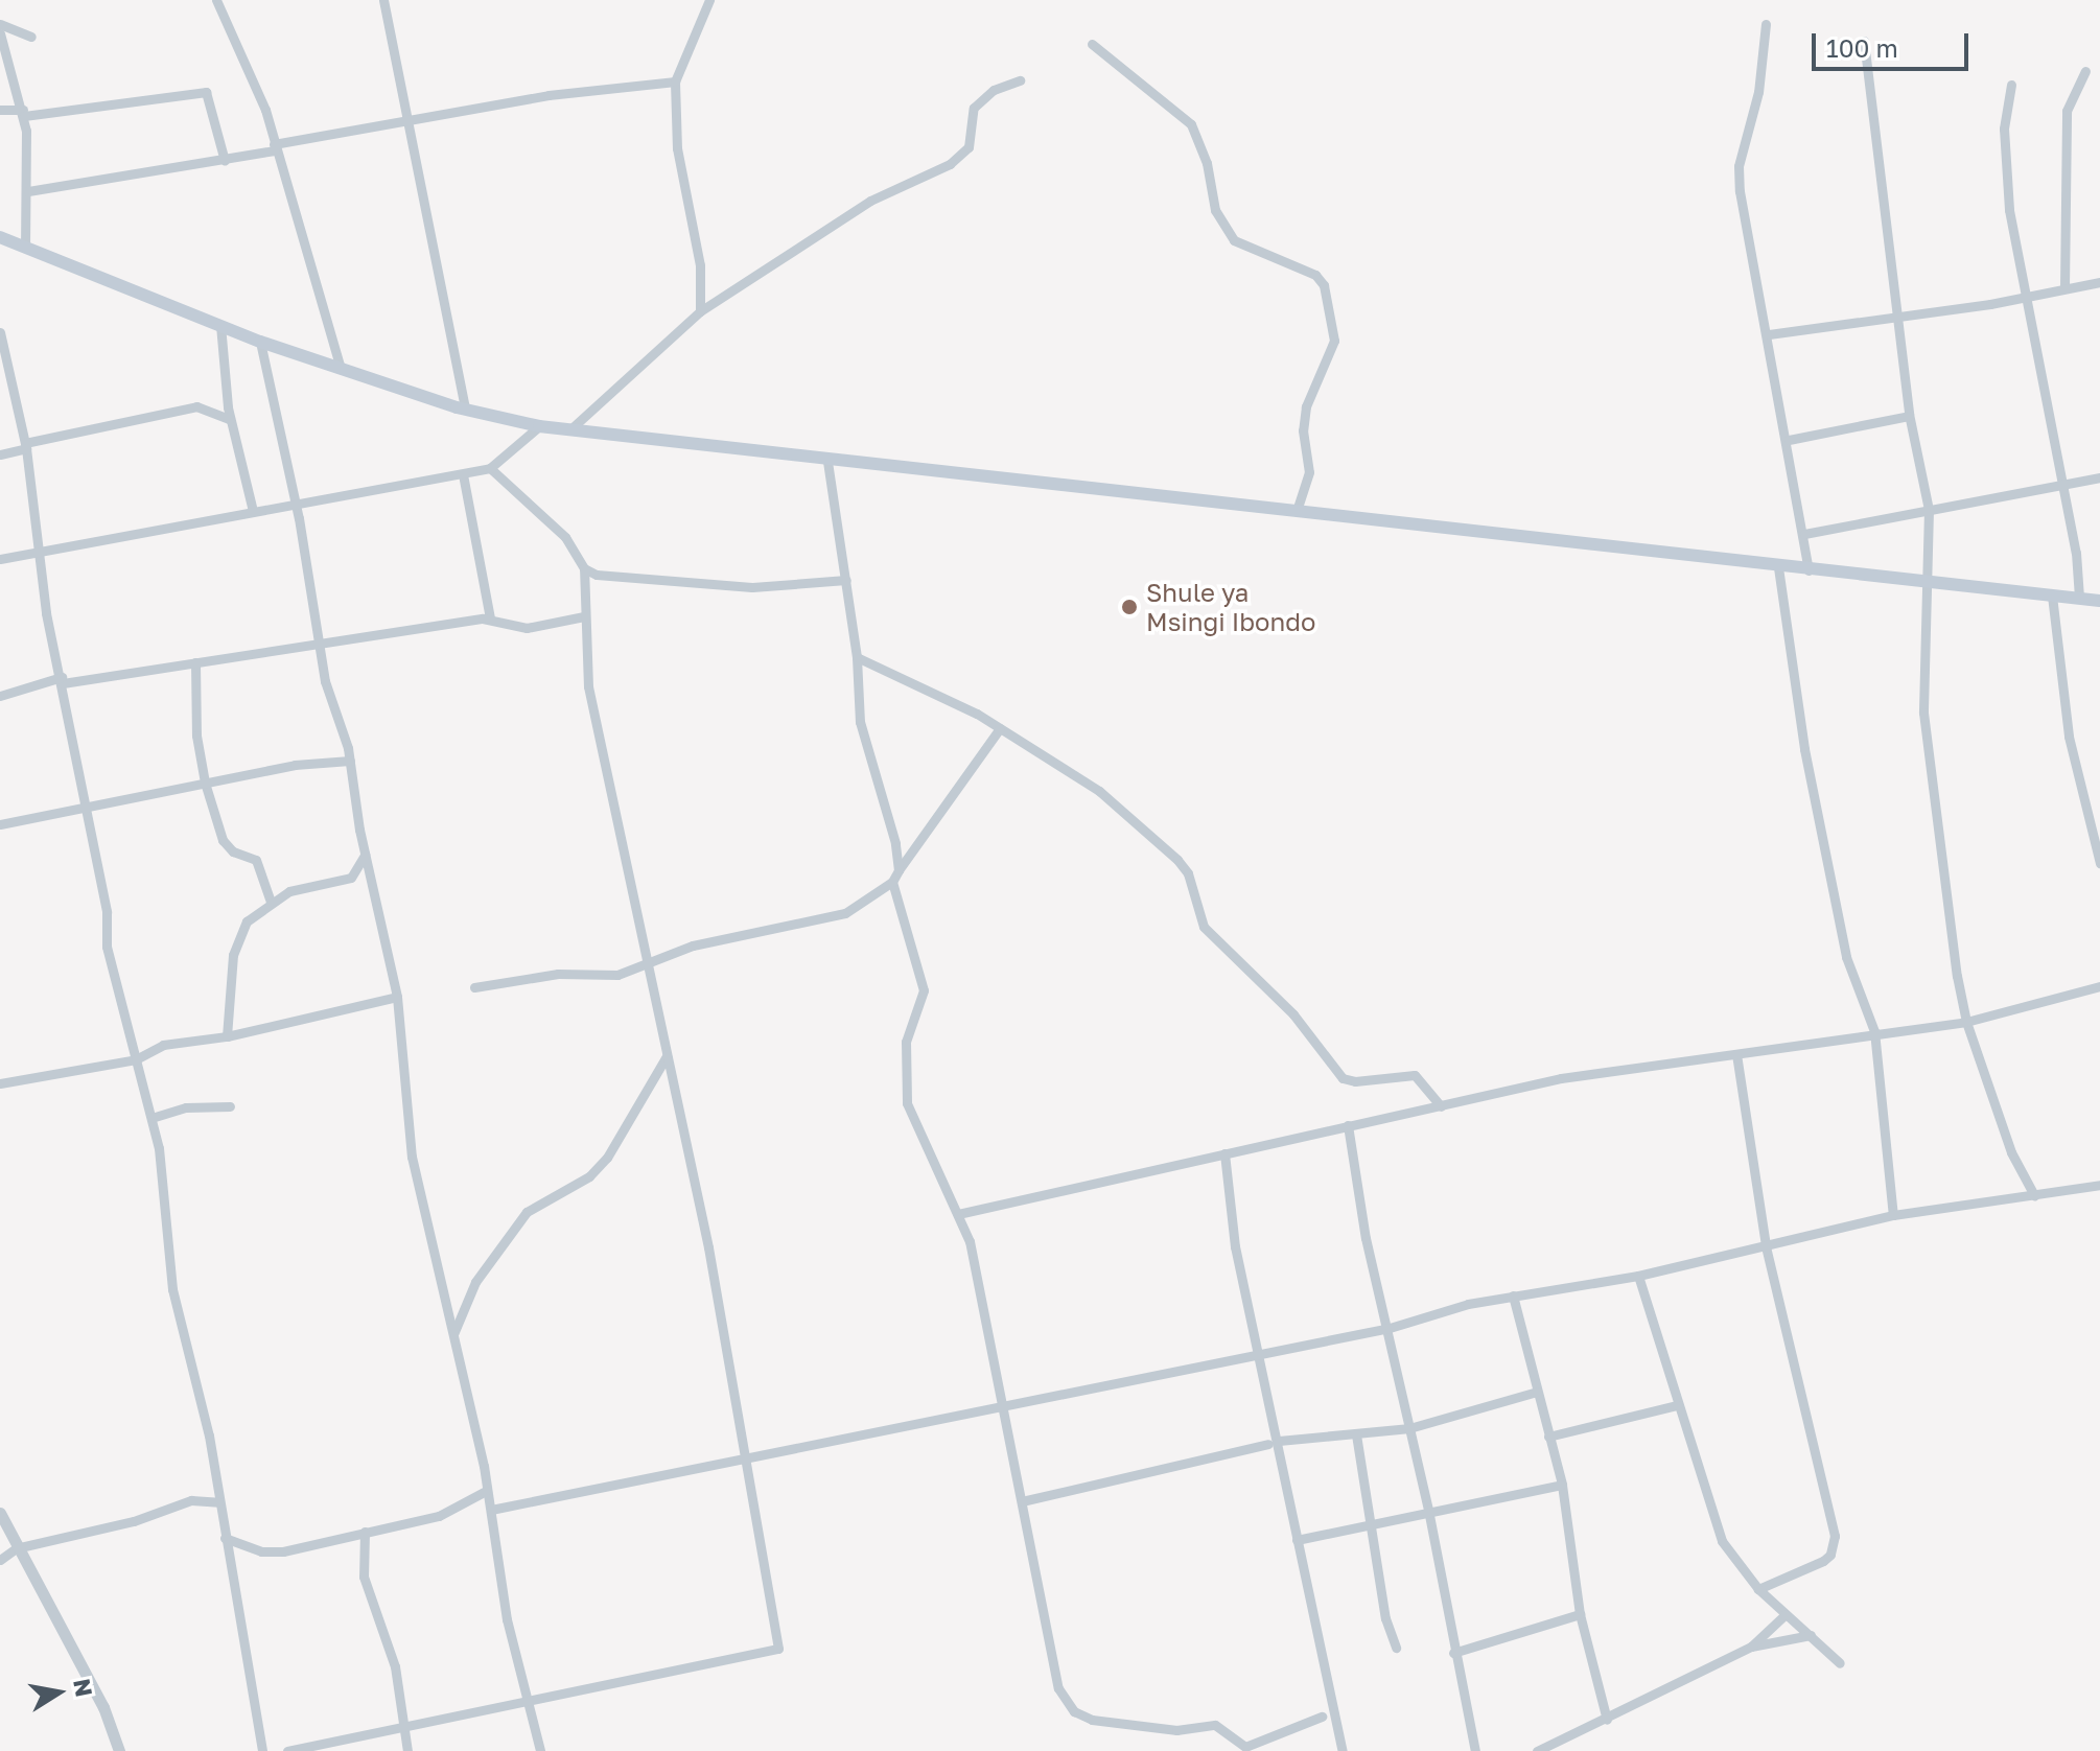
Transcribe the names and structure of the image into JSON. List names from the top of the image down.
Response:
{
  "places": ["Shule ya Msingi Ibondo"],
  "scale_bar": "100 m",
  "north": "right"
}
